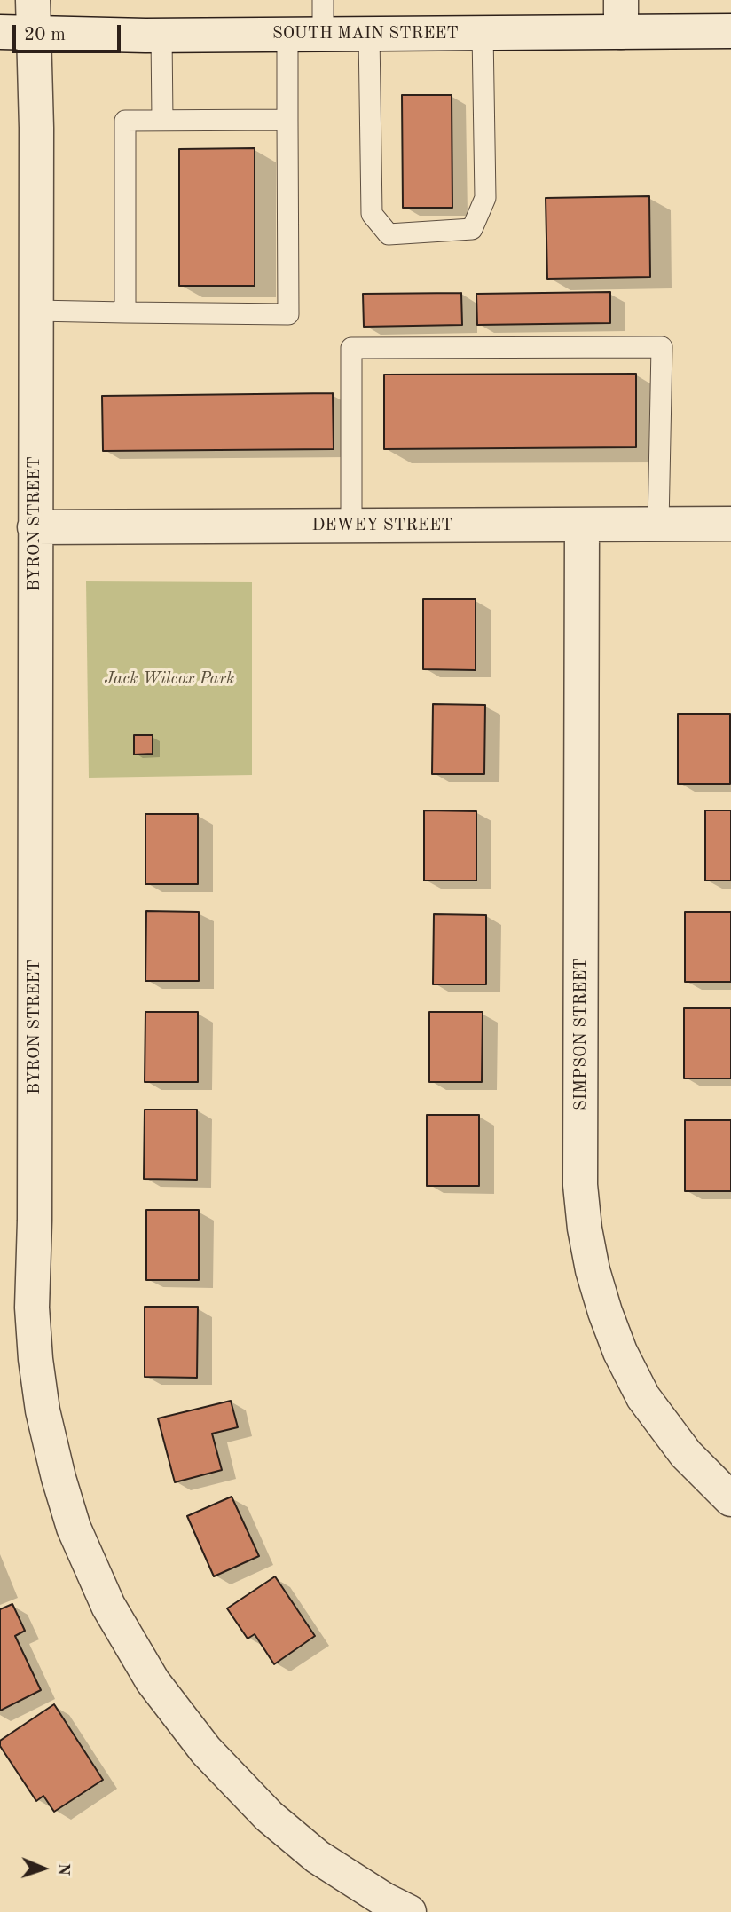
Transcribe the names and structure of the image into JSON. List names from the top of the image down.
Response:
{
  "streets": {
    "street": [
      "SOUTH MAIN STREET",
      "BYRON STREET",
      "DEWEY STREET",
      "SIMPSON STREET"
    ]
  },
  "crossings": [
    ["SOUTH MAIN STREET", "BYRON STREET"],
    ["BYRON STREET", "DEWEY STREET"],
    ["DEWEY STREET", "SIMPSON STREET"]
  ],
  "parks": ["Jack Wilcox Park"],
  "scale_bar": "20 m",
  "north": "right"
}
